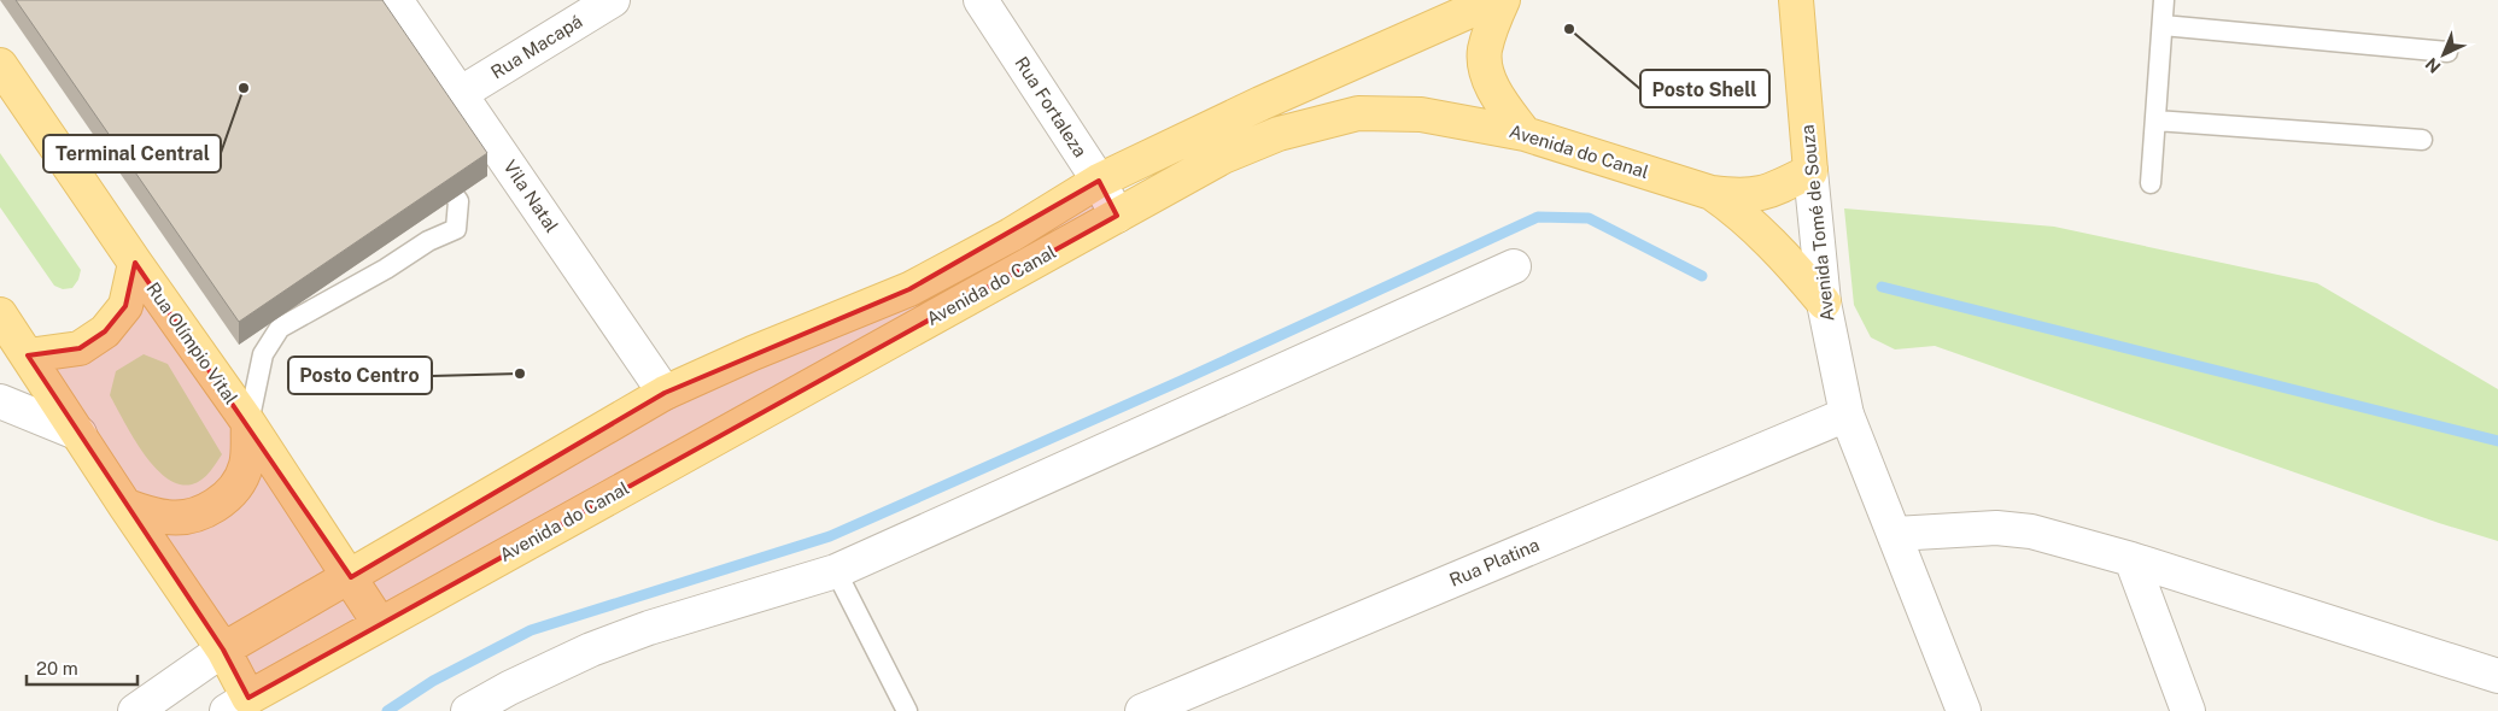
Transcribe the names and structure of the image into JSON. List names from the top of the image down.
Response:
{
  "streets": {
    "main road": ["Avenida do Canal", "Avenida Tomé de Souza", "Rua Olímpio Vital"],
    "street": [
      "Rua Macapá",
      "Rua Fortaleza",
      "Vila Natal",
      "Rua Platina"
    ]
  },
  "crossings": [
    ["Rua Macapá", "Vila Natal"],
    ["Rua Fortaleza", "Avenida do Canal"],
    ["Avenida do Canal", "Vila Natal"],
    ["Avenida do Canal", "Avenida Tomé de Souza"],
    ["Avenida do Canal", "Rua Olímpio Vital"],
    ["Avenida Tomé de Souza", "Rua Platina"]
  ],
  "places": ["Posto Shell", "Terminal Central", "Posto Centro"],
  "scale_bar": "20 m",
  "north": "bottom left"
}
